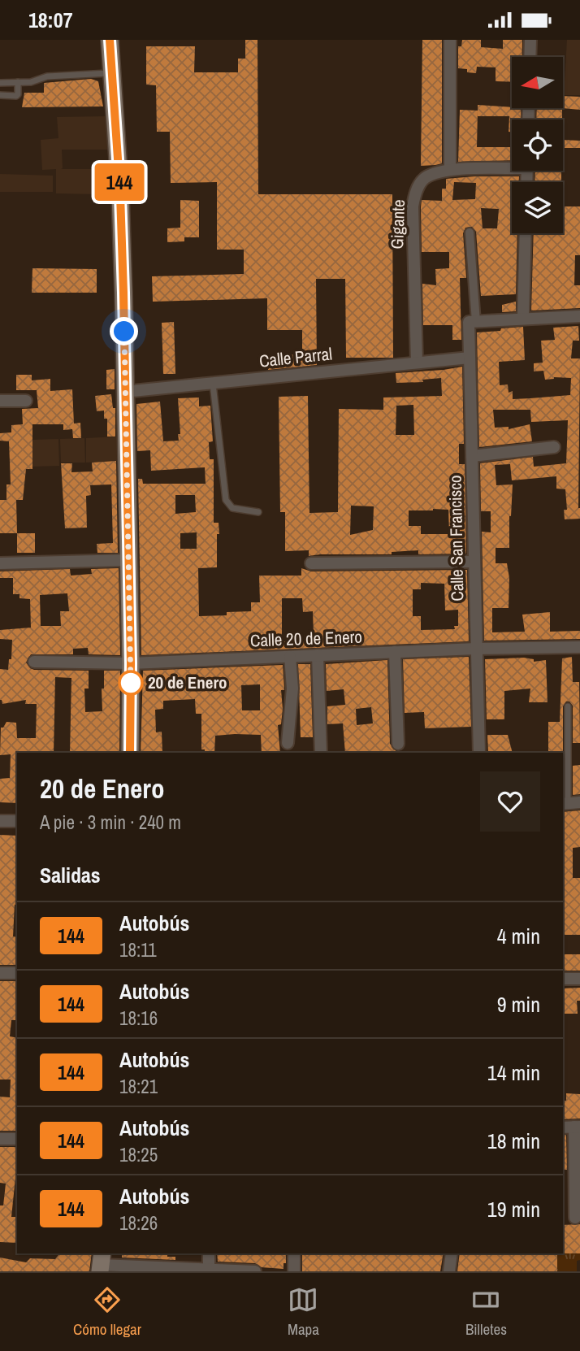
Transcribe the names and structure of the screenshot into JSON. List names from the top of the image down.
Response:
{
  "streets": {
    "street": [
      "Gigante",
      "Calle Parral",
      "Calle San Francisco",
      "Calle 20 de Enero"
    ]
  },
  "crossings": [
    ["Gigante", "Calle Parral"],
    ["Calle Parral", "Calle San Francisco"],
    ["Calle San Francisco", "Calle 20 de Enero"]
  ],
  "places": ["20 de Enero"],
  "lines": ["bus line 144"],
  "north": "left",
  "page": {
    "status": "18:07",
    "on_map": "144",
    "heading": [
      ["20 de Enero", "A pie · 3 min · 240 m"],
      "Salidas"
    ],
    "list": [
      {
        "mark": "144",
        "name": "Autobús",
        "note": "18:11",
        "value": "4 min"
      },
      {
        "mark": "144",
        "name": "Autobús",
        "note": "18:16",
        "value": "9 min"
      },
      {
        "mark": "144",
        "name": "Autobús",
        "note": "18:21",
        "value": "14 min"
      },
      {
        "mark": "144",
        "name": "Autobús",
        "note": "18:25",
        "value": "18 min"
      },
      {
        "mark": "144",
        "name": "Autobús",
        "note": "18:26",
        "value": "19 min"
      }
    ],
    "tabs": ["Cómo llegar", "Mapa", "Billetes"]
  }
}
